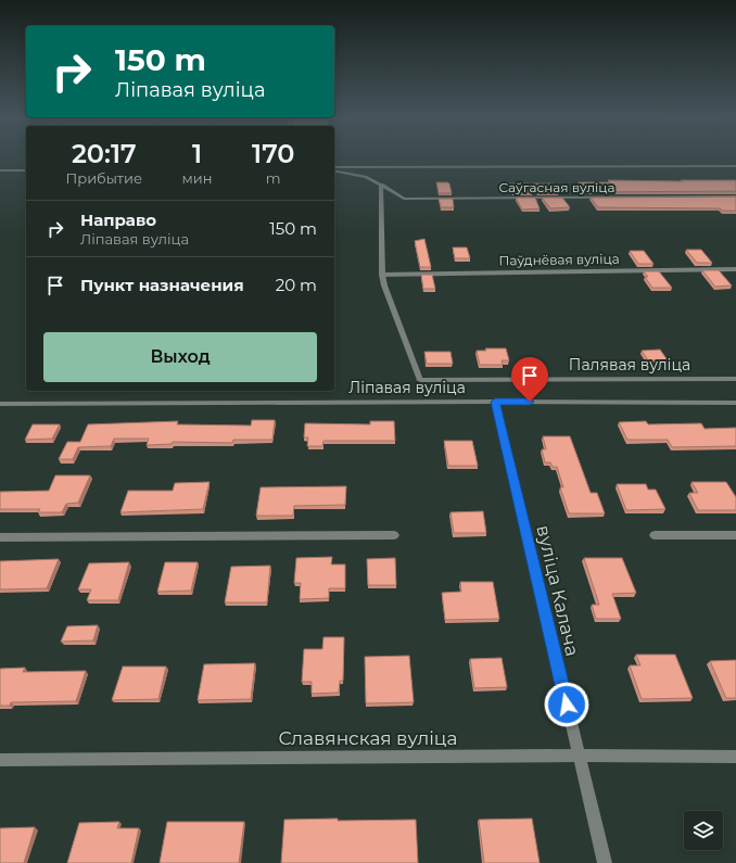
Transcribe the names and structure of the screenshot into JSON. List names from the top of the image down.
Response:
{
  "streets": {
    "street": [
      "Саўгасная вуліца",
      "Паўднёвая вуліца",
      "Палявая вуліца",
      "Ліпавая вуліца",
      "вуліца Калача",
      "Славянская вуліца"
    ]
  },
  "crossings": [
    ["Ліпавая вуліца", "вуліца Калача"],
    ["вуліца Калача", "Славянская вуліца"]
  ],
  "page": {
    "turn": ["150 m", "Ліпавая вуліца"],
    "eta": [
      "20:17",
      "Прибытие",
      "1",
      "мин",
      "170",
      "m"
    ],
    "list": [
      {
        "name": "Направо",
        "note": "Ліпавая вуліца",
        "value": "150 m"
      },
      {
        "name": "Пункт назначения",
        "value": "20 m"
      }
    ],
    "buttons": "Выход"
  }
}
